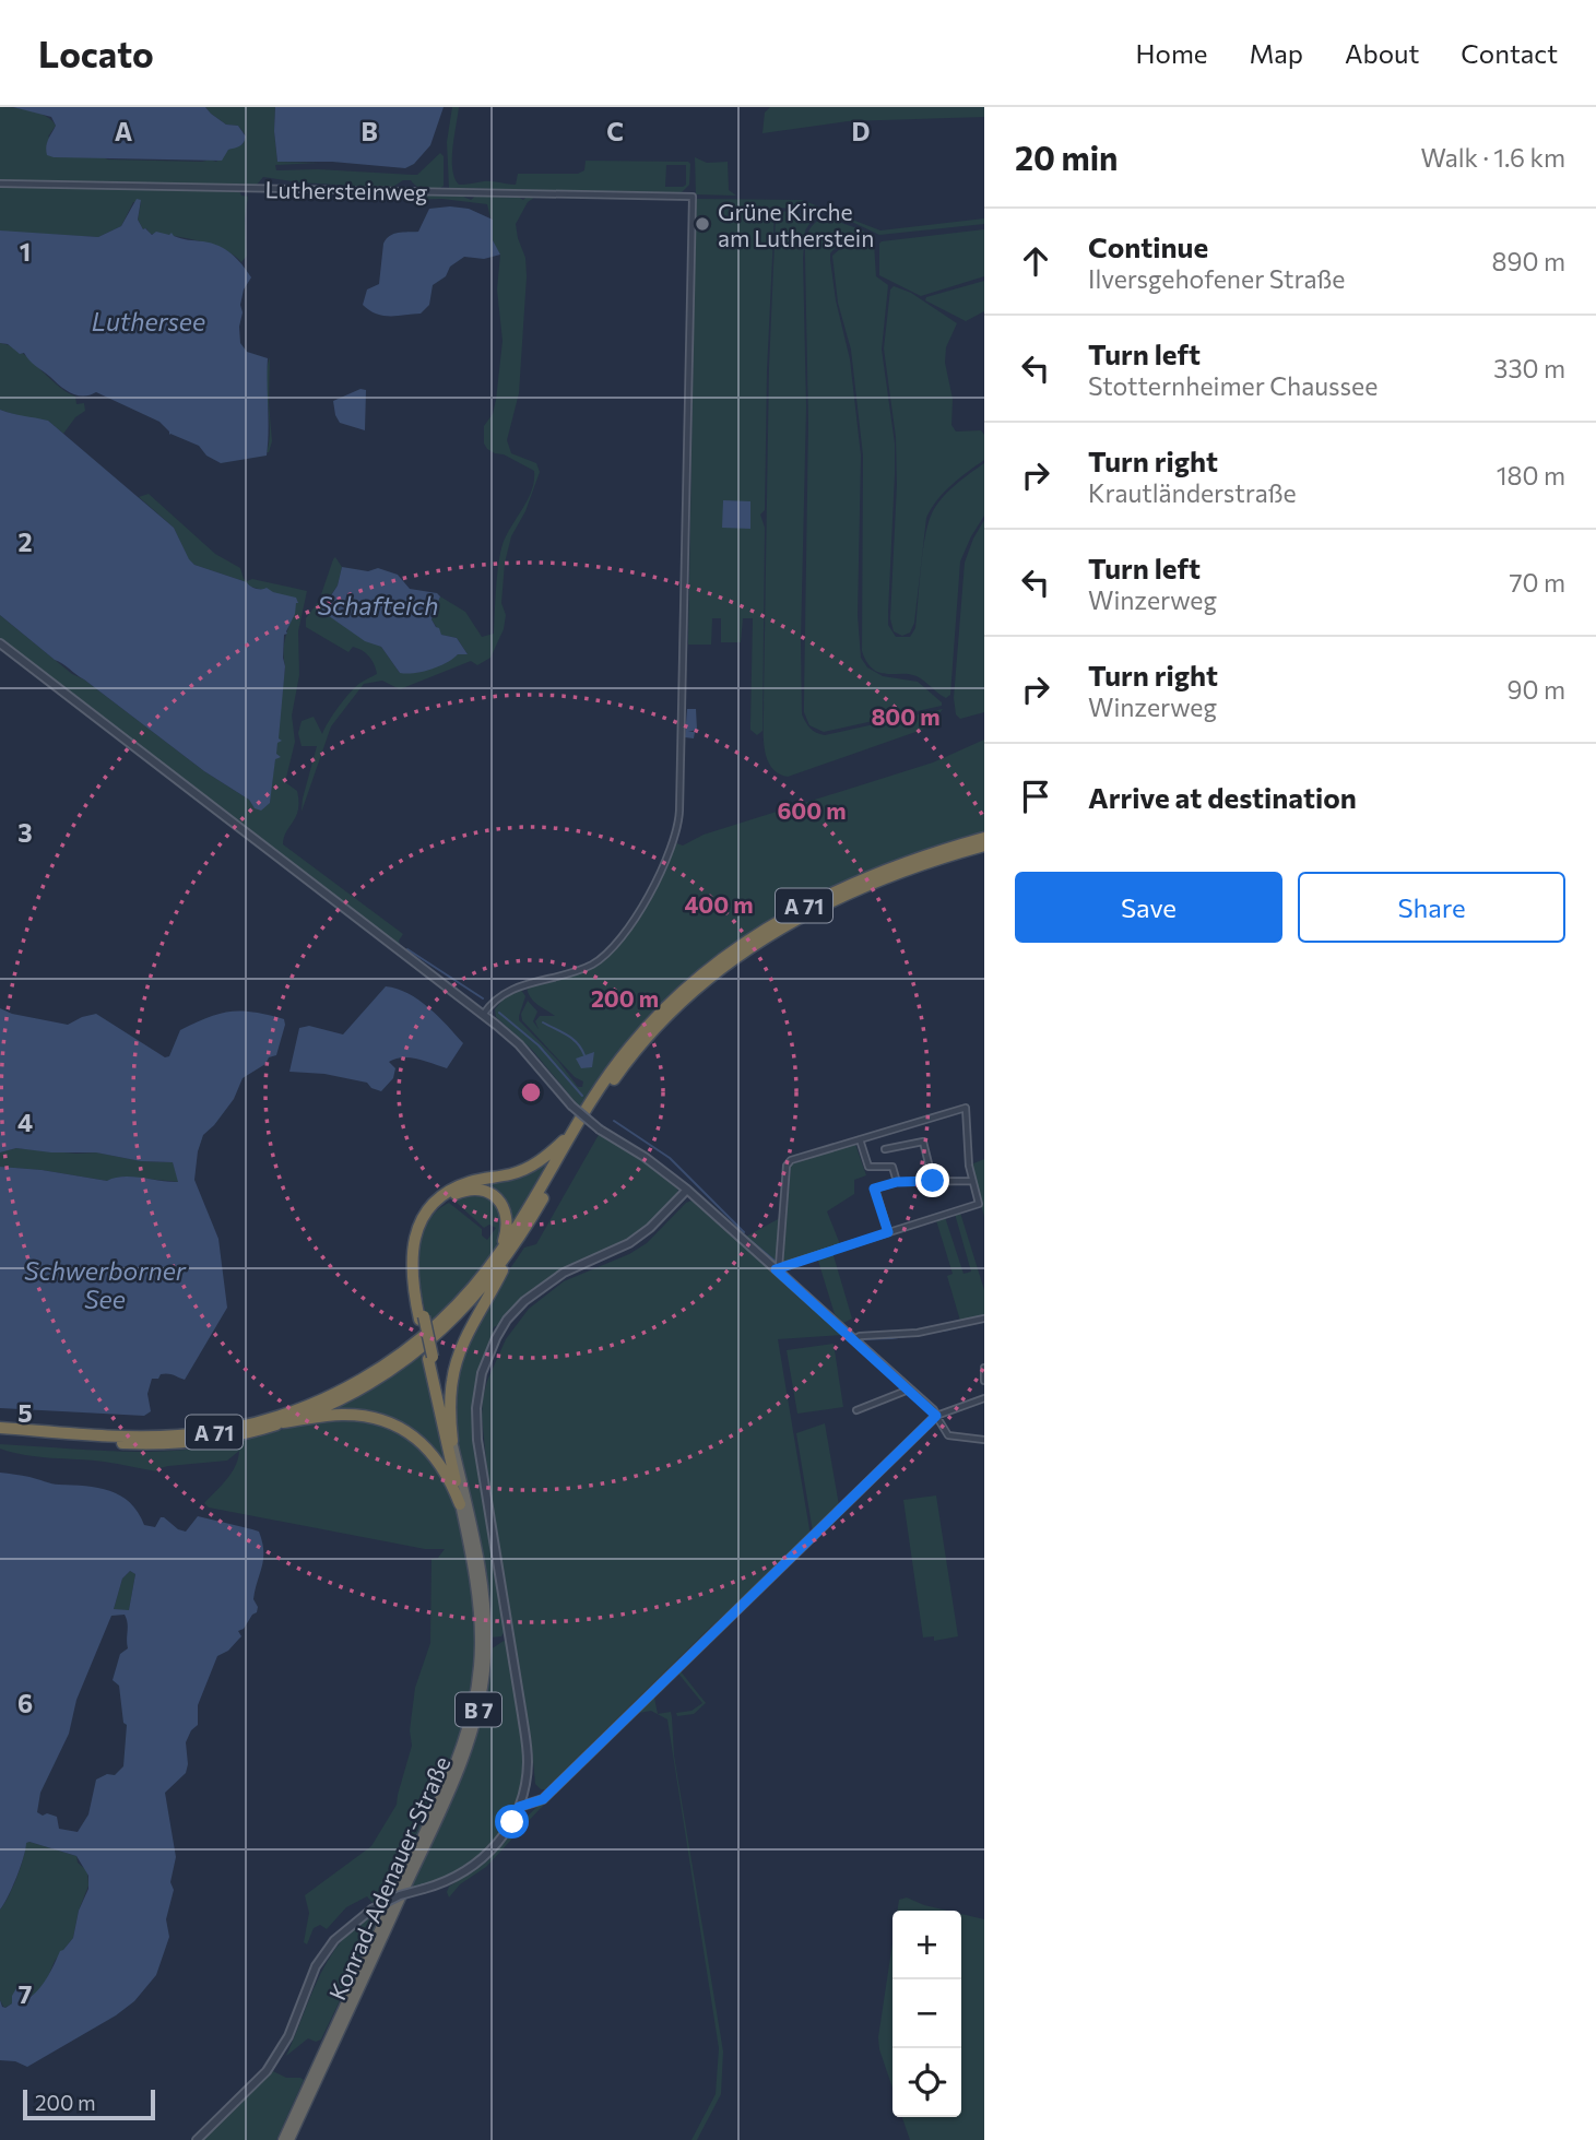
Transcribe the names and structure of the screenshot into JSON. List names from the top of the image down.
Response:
{
  "streets": {
    "highway": ["A 71", "B 7", "Konrad-Adenauer-Straße"],
    "street": ["Luthersteinweg"]
  },
  "water": ["Luthersee", "Schafteich", "Schwerborner See"],
  "places": ["Grüne Kirche am Lutherstein"],
  "scale_bar": "200 m",
  "page": {
    "header": "Locato",
    "nav": [
      "Home",
      "Map",
      "About",
      "Contact"
    ],
    "heading": ["20 min", "Walk · 1.6 km"],
    "list": [
      ["Continue", "Ilversgehofener Straße", "890 m"],
      ["Turn left", "Stotternheimer Chaussee", "330 m"],
      ["Turn right", "Krautländerstraße", "180 m"],
      ["Turn left", "Winzerweg", "70 m"],
      ["Turn right", "Winzerweg", "90 m"],
      "Arrive at destination"
    ],
    "buttons": ["Save", "Share"],
    "map_buttons": ["+", "−"],
    "scale": "200 m"
  },
  "grid": {
    "columns": [
      "A",
      "B",
      "C",
      "D"
    ],
    "rows": [
      "1",
      "2",
      "3",
      "4",
      "5",
      "6",
      "7"
    ]
  },
  "rings": [
    "800 m",
    "600 m",
    "400 m",
    "200 m"
  ]
}
